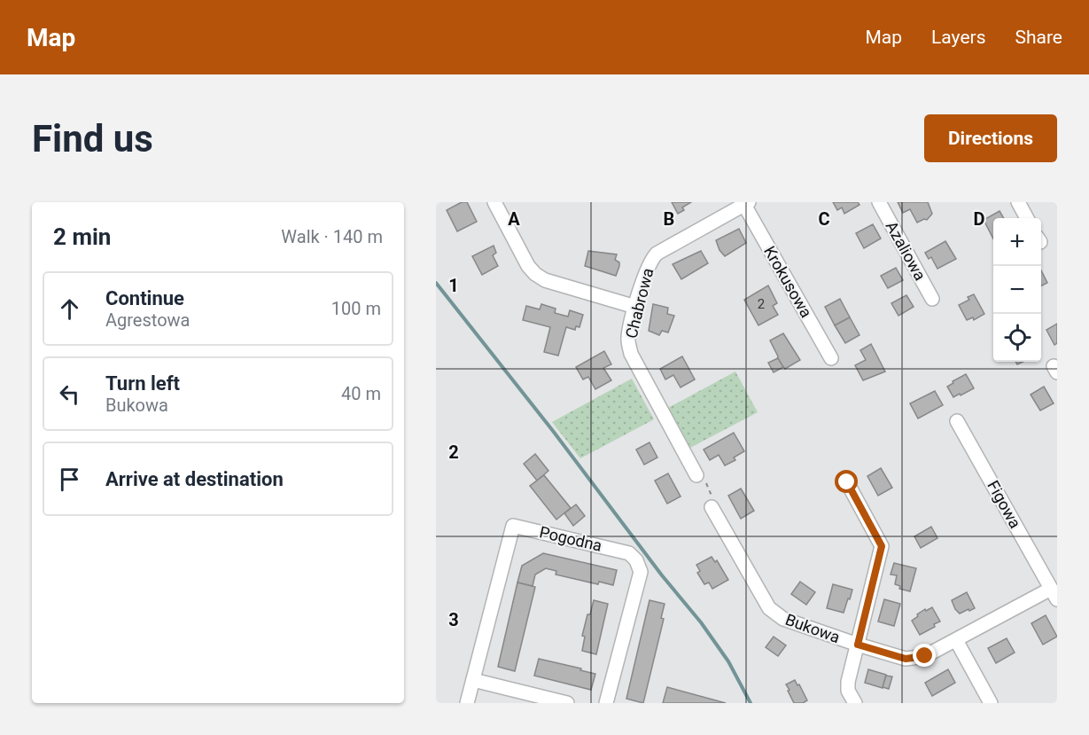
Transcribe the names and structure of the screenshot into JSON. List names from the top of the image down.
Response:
{
  "streets": {
    "street": [
      "Azaliowa",
      "Krokusowa",
      "Chabrowa",
      "Figowa",
      "Pogodna",
      "Bukowa"
    ]
  },
  "crossings": [
    ["Krokusowa", "Chabrowa"],
    ["Figowa", "Bukowa"]
  ],
  "house_numbers": ["2"],
  "page": {
    "header": "Map",
    "nav": ["Map", "Layers", "Share"],
    "buttons": "Directions",
    "title": "Find us",
    "heading": ["2 min", "Walk · 140 m"],
    "map_buttons": ["+", "−"],
    "list": [
      ["Continue", "Agrestowa", "100 m"],
      ["Turn left", "Bukowa", "40 m"],
      "Arrive at destination"
    ]
  },
  "grid": {
    "columns": [
      "A",
      "B",
      "C",
      "D"
    ],
    "rows": ["1", "2", "3"]
  }
}
